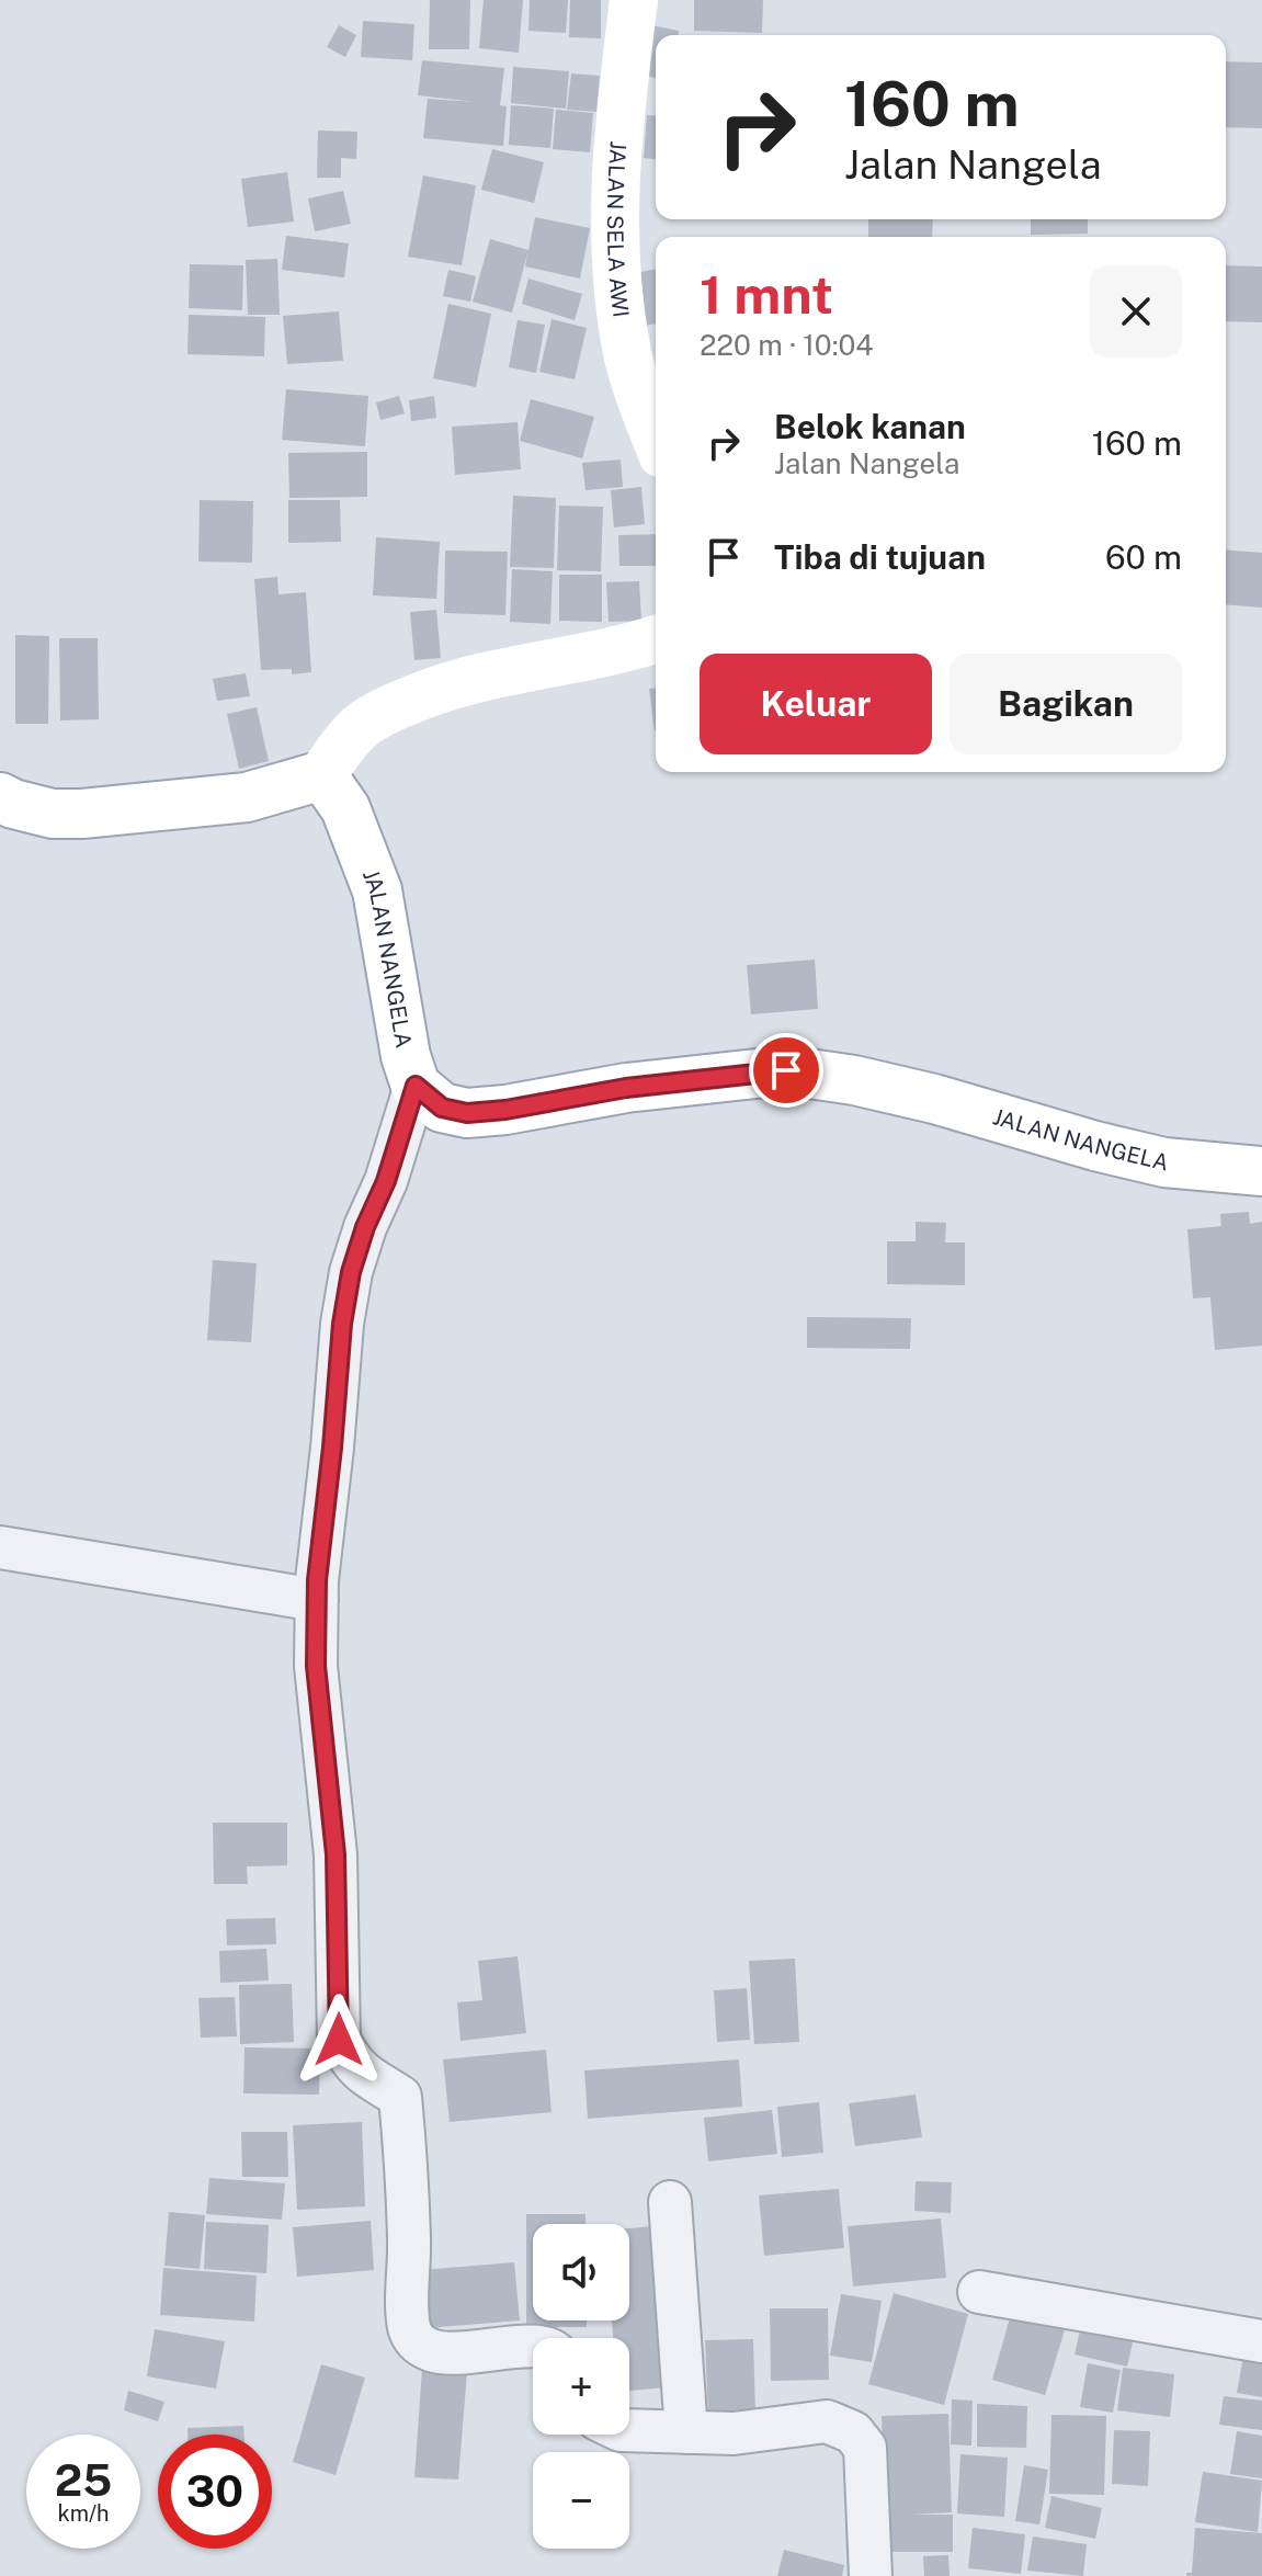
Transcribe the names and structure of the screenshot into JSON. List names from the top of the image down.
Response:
{
  "streets": {
    "main road": ["JALAN SELA AWI", "JALAN NANGELA"]
  },
  "page": {
    "turn": ["160 m", "Jalan Nangela"],
    "heading": ["1 mnt", "220 m · 10:04"],
    "list": [
      {
        "name": "Belok kanan",
        "note": "Jalan Nangela",
        "value": "160 m"
      },
      {
        "name": "Tiba di tujuan",
        "value": "60 m"
      }
    ],
    "buttons": ["Keluar", "Bagikan"],
    "map_buttons": ["+", "−"],
    "speed": "25 km/h",
    "limit": "30"
  }
}
